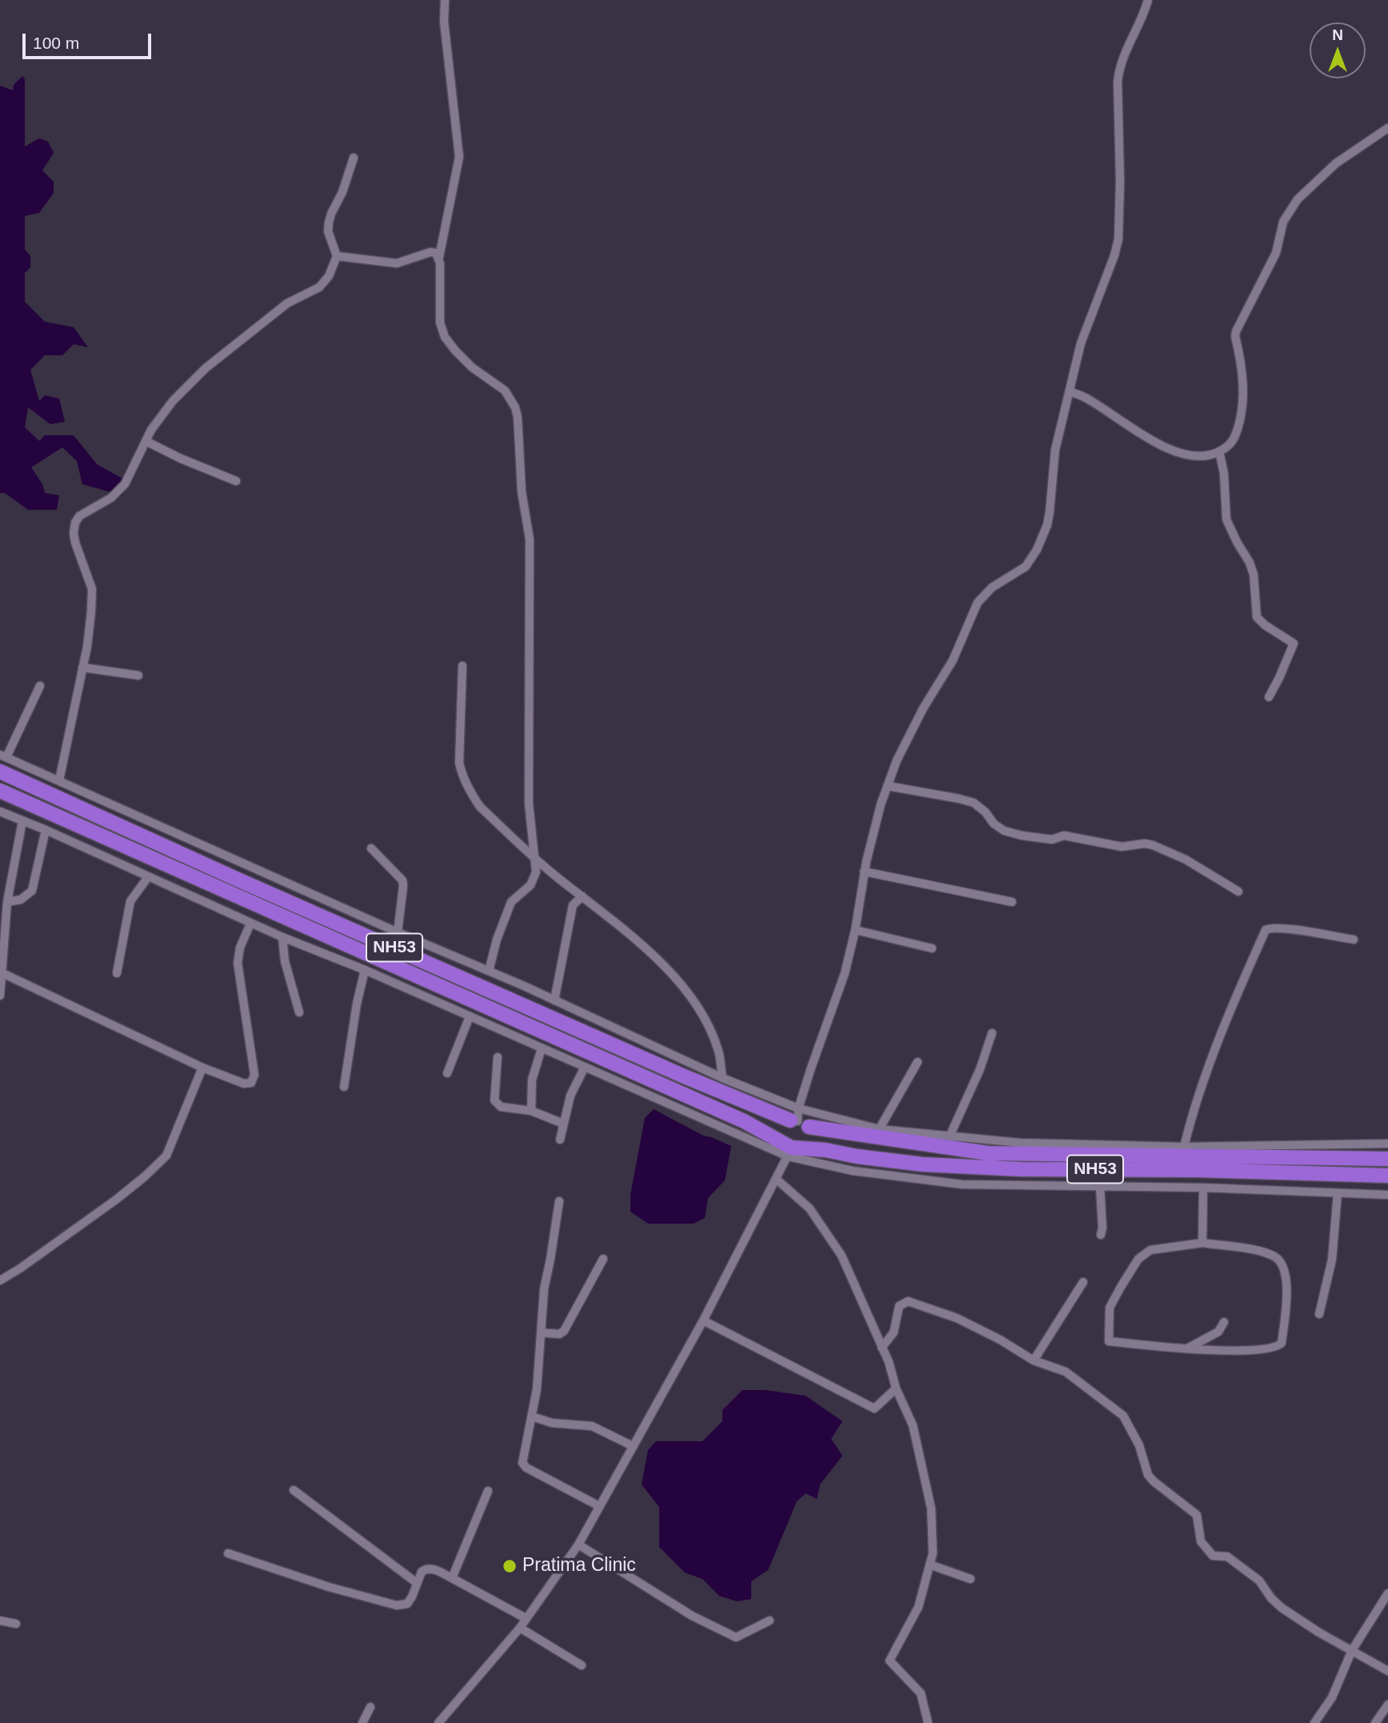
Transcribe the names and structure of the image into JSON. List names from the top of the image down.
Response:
{
  "streets": {
    "highway": ["NH53"]
  },
  "places": ["Pratima Clinic"],
  "scale_bar": "100 m",
  "north": "top"
}
